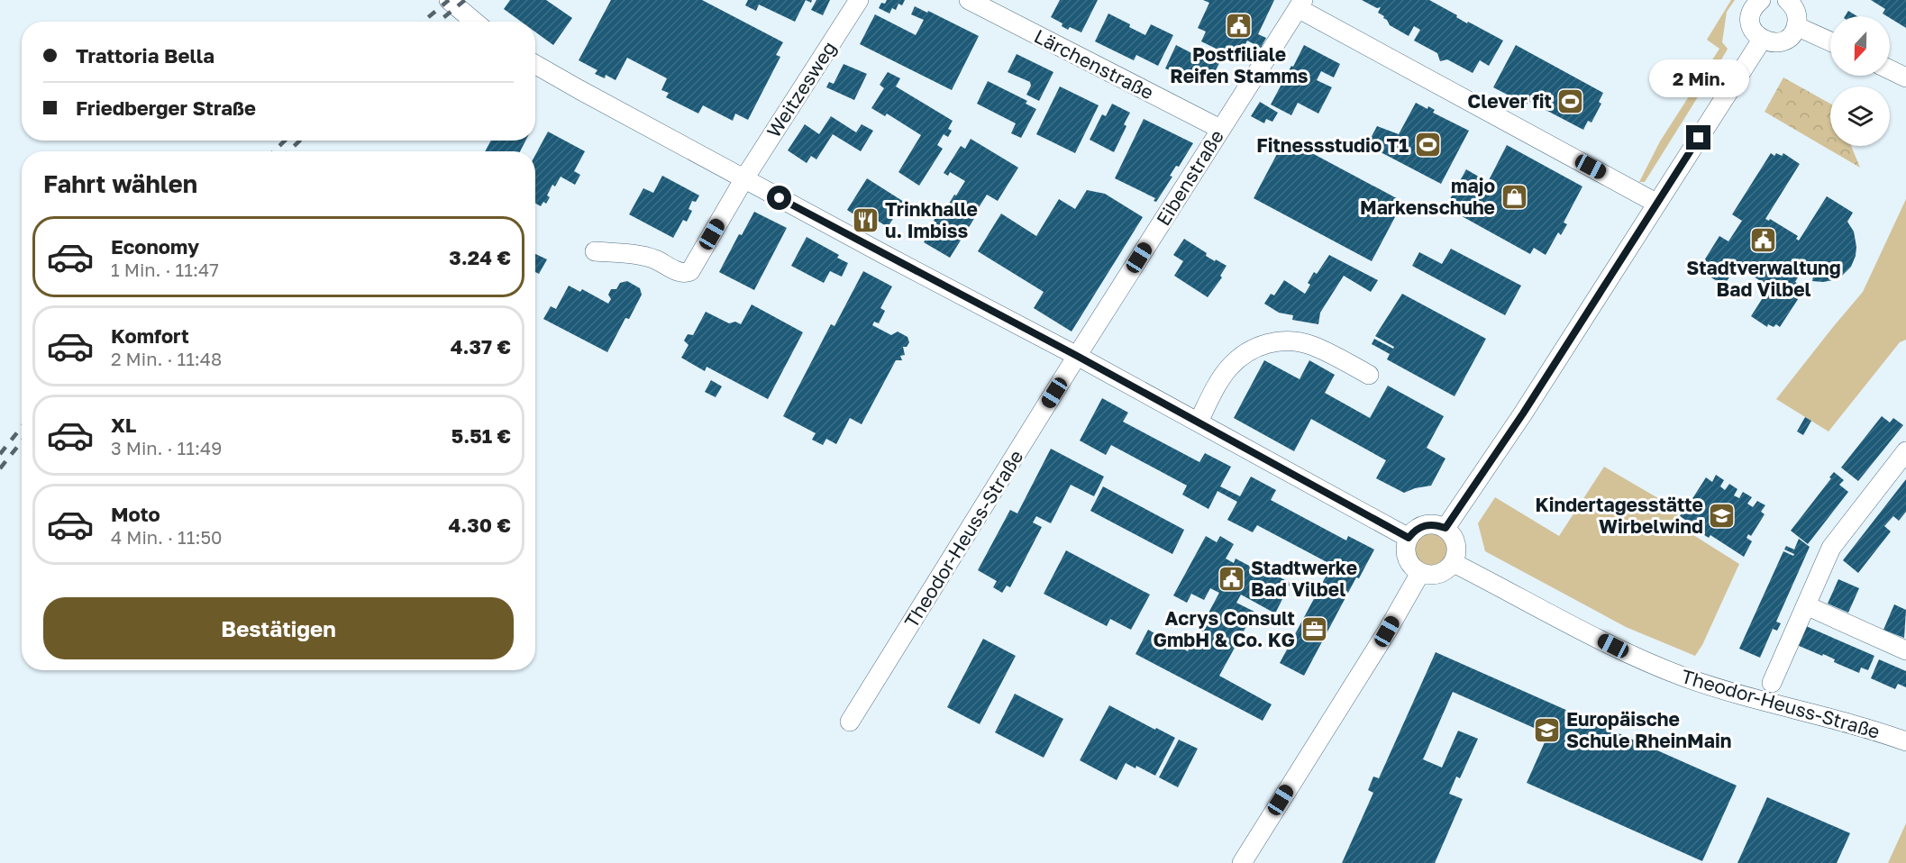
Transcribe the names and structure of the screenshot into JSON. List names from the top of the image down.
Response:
{
  "streets": {
    "street": [
      "Lärchenstraße",
      "Weitzesweg",
      "Eibenstraße",
      "Theodor-Heuss-Straße"
    ]
  },
  "crossings": [
    ["Lärchenstraße", "Eibenstraße"],
    ["Eibenstraße", "Theodor-Heuss-Straße"]
  ],
  "places": {
    "public building": ["Postfiliale Reifen Stamms", "Stadtverwaltung Bad Vilbel", "Stadtwerke Bad Vilbel"],
    "sports": ["Clever fit", "Fitnessstudio T1"],
    "shop": ["majo Markenschuhe"],
    "restaurant": ["Trinkhalle u. Imbiss"],
    "school or university": ["Kindertagesstätte Wirbelwind", "Europäische Schule RheinMain"],
    "office": ["Acrys Consult GmbH & Co. KG"]
  },
  "north": "bottom",
  "page": {
    "banner": ["Trattoria Bella", "Friedberger Straße"],
    "bubble": "2 Min.",
    "heading": "Fahrt wählen",
    "list": [
      {
        "name": "Economy",
        "note": "1 Min. · 11:47",
        "value": "3.24 €"
      },
      {
        "name": "Komfort",
        "note": "2 Min. · 11:48",
        "value": "4.37 €"
      },
      {
        "name": "XL",
        "note": "3 Min. · 11:49",
        "value": "5.51 €"
      },
      {
        "name": "Moto",
        "note": "4 Min. · 11:50",
        "value": "4.30 €"
      }
    ],
    "buttons": "Bestätigen"
  }
}
